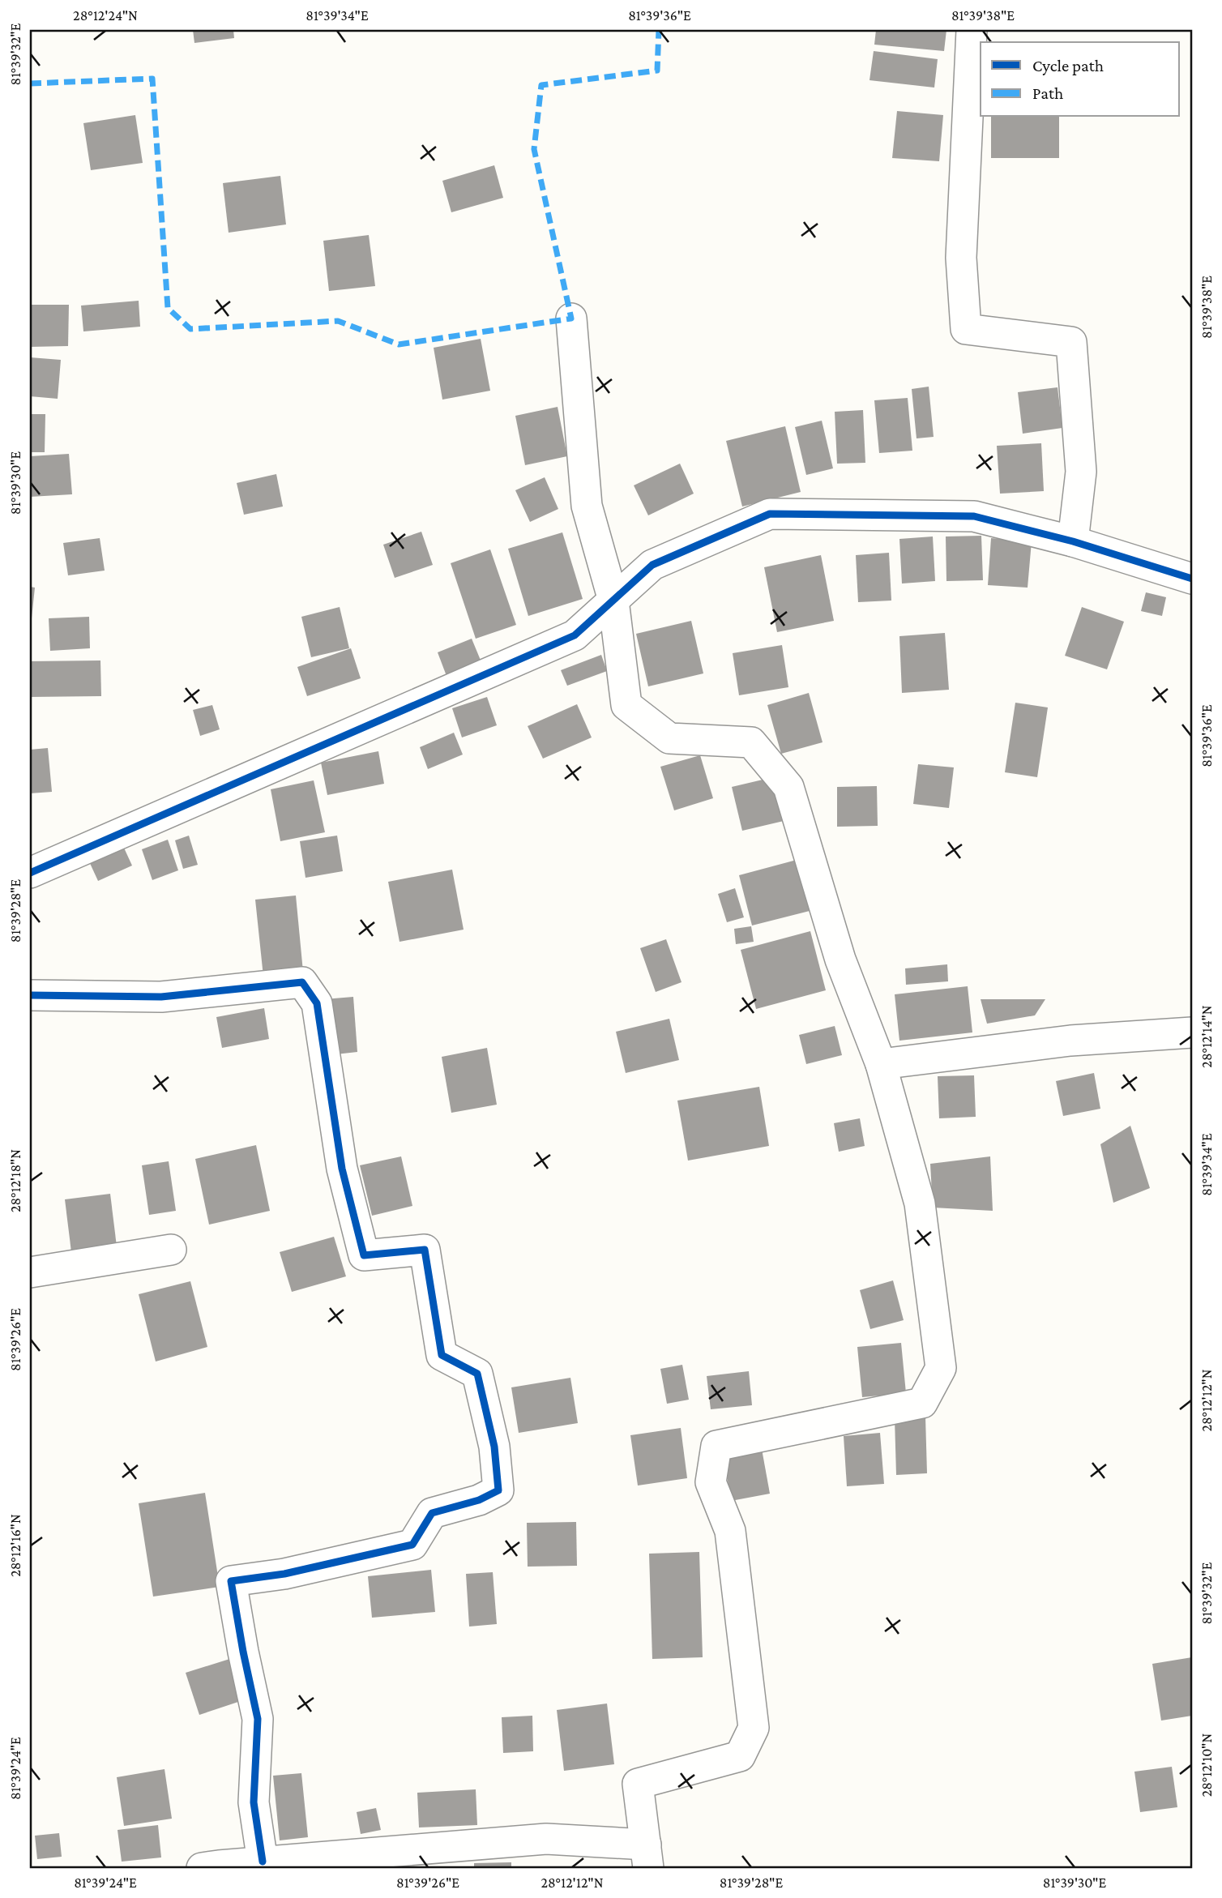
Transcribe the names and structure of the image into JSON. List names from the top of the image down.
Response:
{
  "legend": ["Cycle path", "Path"],
  "coordinates": [
    "28°12'24\"N",
    "81°39'34\"E",
    "81°39'36\"E",
    "81°39'38\"E",
    "81°39'32\"E",
    "81°39'30\"E",
    "81°39'28\"E",
    "28°12'14\"N",
    "28°12'18\"N",
    "81°39'26\"E",
    "28°12'12\"N",
    "28°12'16\"N",
    "28°12'10\"N",
    "81°39'24\"E"
  ]
}
